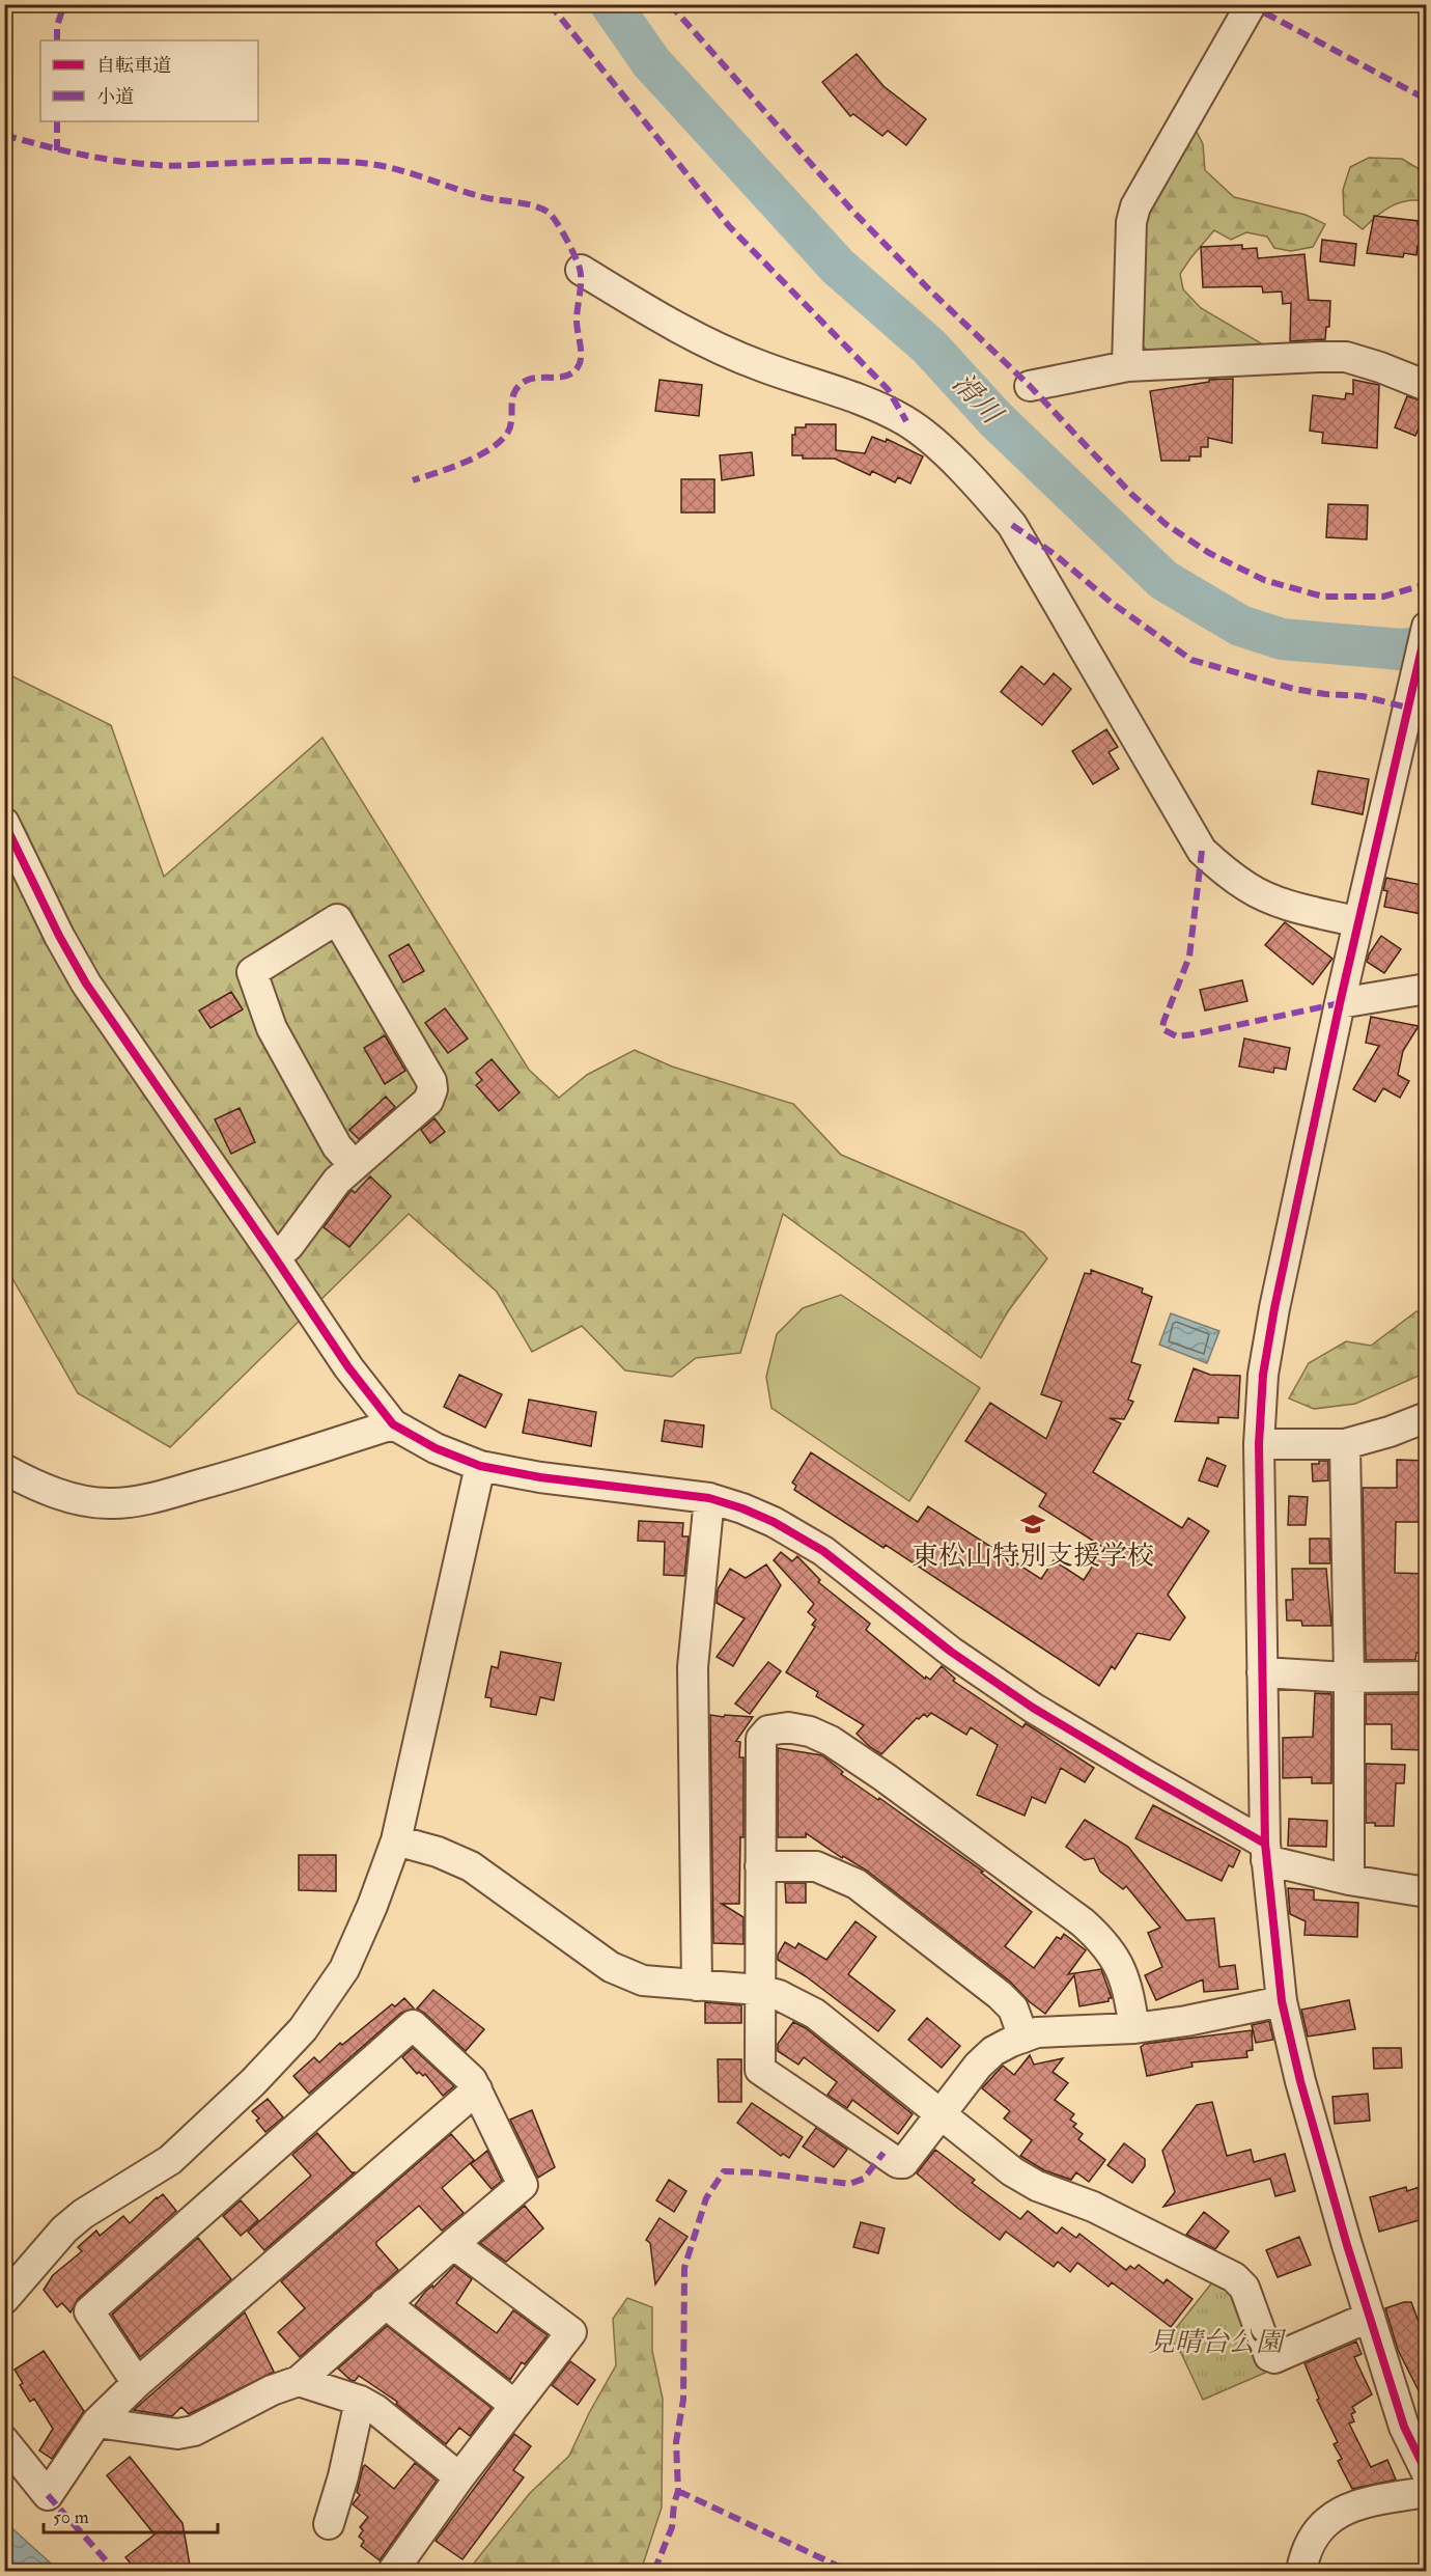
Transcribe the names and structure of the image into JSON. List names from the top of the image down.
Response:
{
  "water": ["滑川"],
  "parks": ["見晴台公園"],
  "places": {
    "school or university": ["東松山特別支援学校"]
  },
  "legend": ["自転車道", "小道"],
  "scale_bar": "50 m"
}
